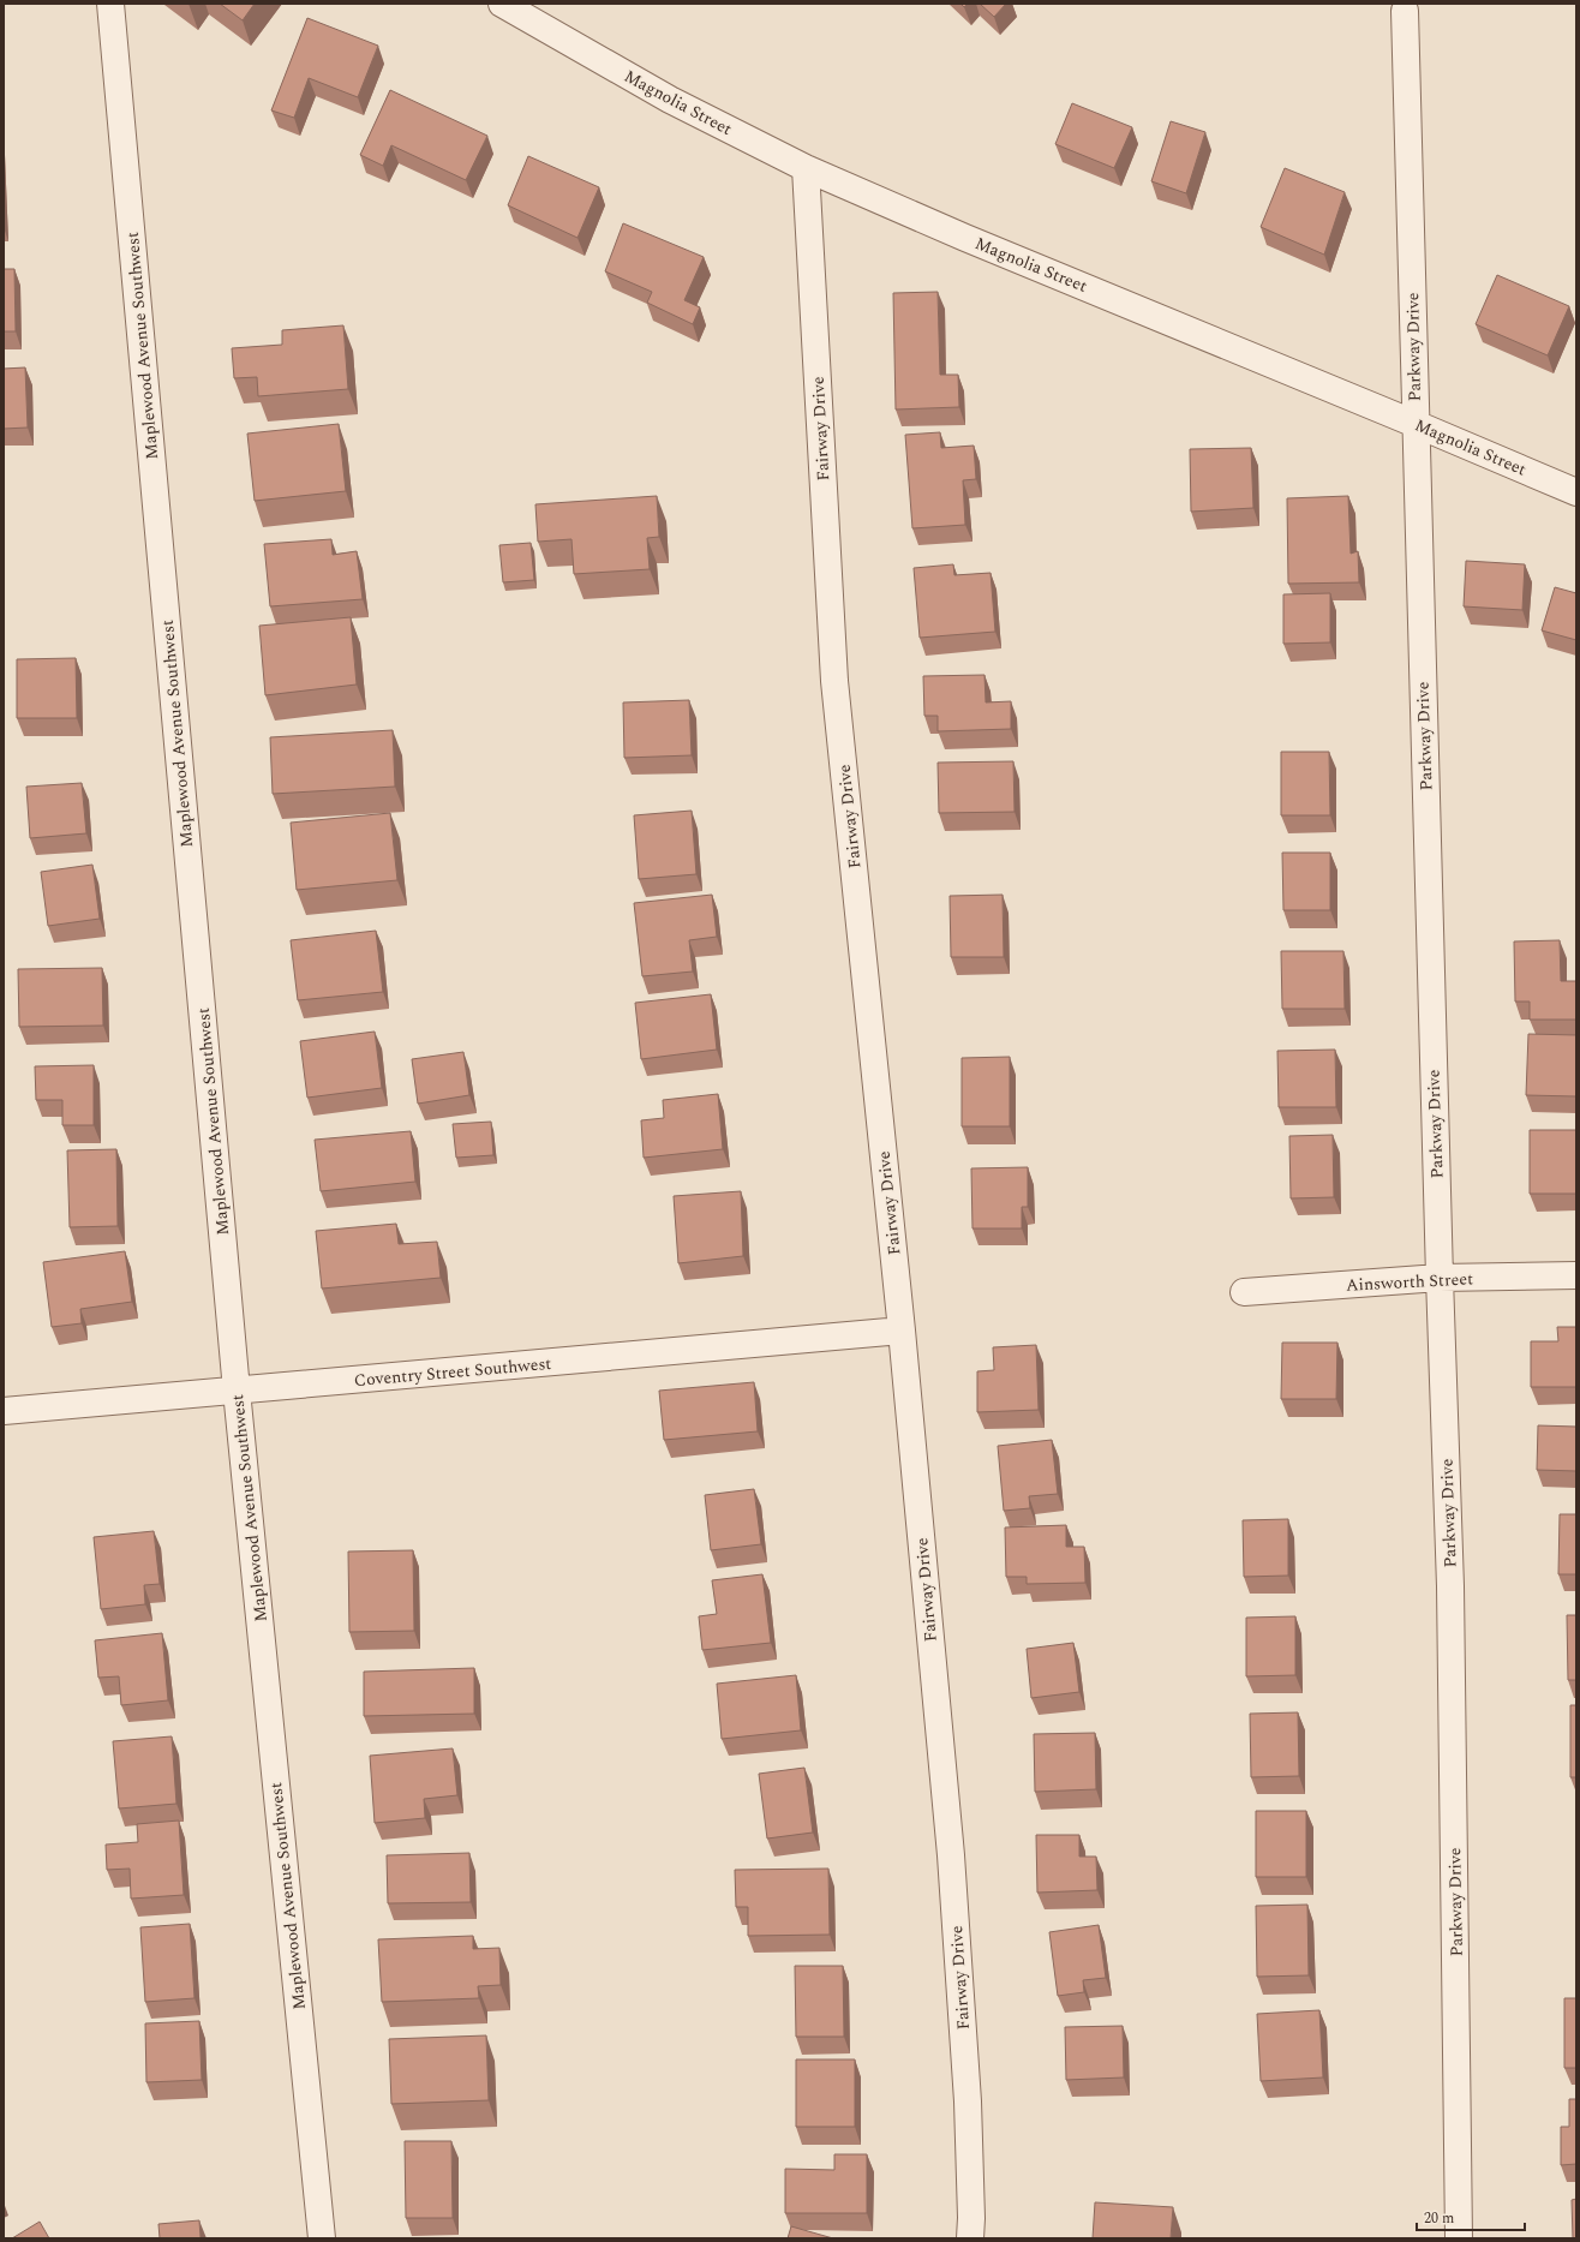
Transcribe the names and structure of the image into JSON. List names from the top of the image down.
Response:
{
  "streets": {
    "street": [
      "Magnolia Street",
      "Maplewood Avenue Southwest",
      "Parkway Drive",
      "Fairway Drive",
      "Ainsworth Street",
      "Coventry Street Southwest"
    ]
  },
  "crossings": [
    ["Magnolia Street", "Parkway Drive"],
    ["Magnolia Street", "Fairway Drive"],
    ["Maplewood Avenue Southwest", "Coventry Street Southwest"],
    ["Parkway Drive", "Ainsworth Street"],
    ["Fairway Drive", "Coventry Street Southwest"]
  ],
  "scale_bar": "20 m"
}
